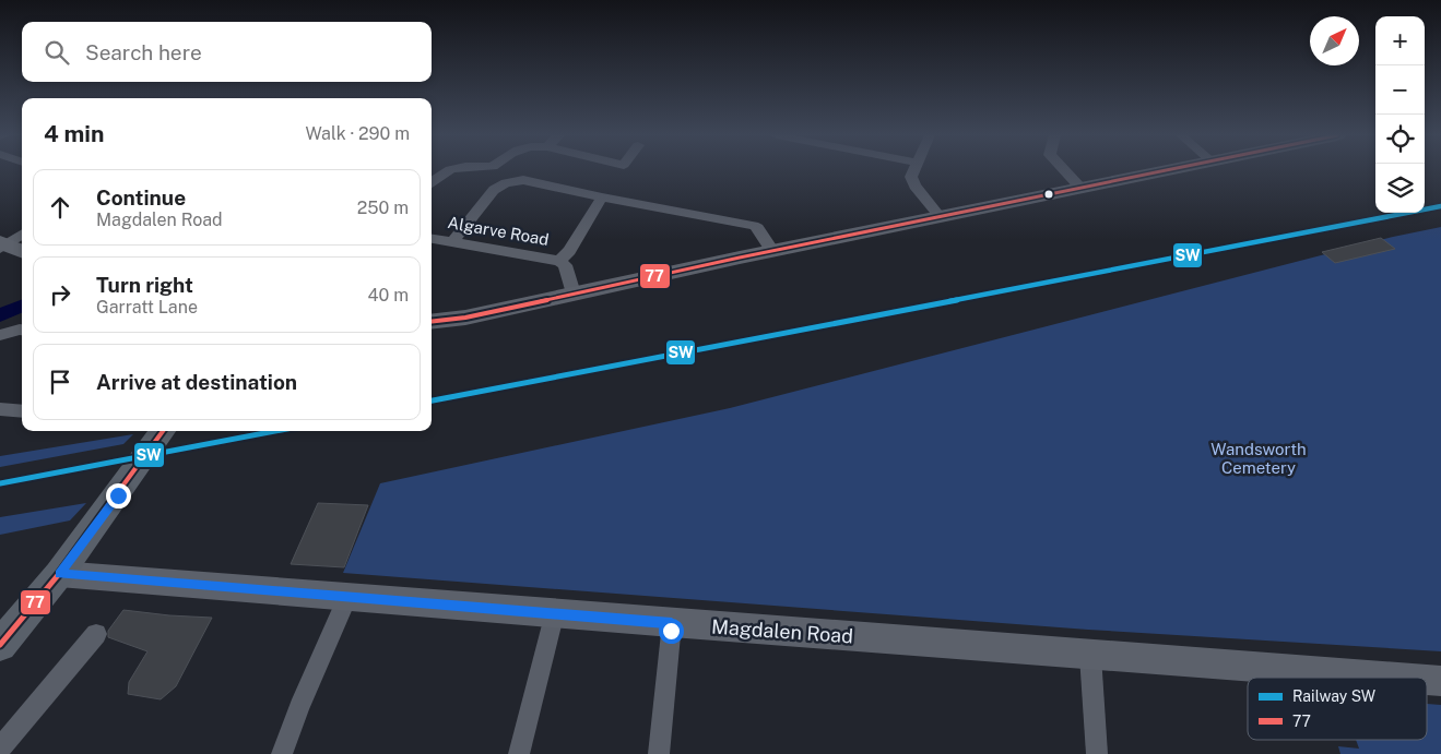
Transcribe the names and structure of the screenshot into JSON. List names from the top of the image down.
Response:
{
  "streets": {
    "main road": ["Magdalen Road"],
    "street": ["Algarve Road"]
  },
  "parks": ["Wandsworth Cemetery"],
  "lines": ["transit line 77", "rail line SW"],
  "legend": ["Railway SW", "77"],
  "north": "top right",
  "page": {
    "map_buttons": ["+", "−"],
    "search": "Search here",
    "heading": ["4 min", "Walk · 290 m"],
    "list": [
      ["Continue", "Magdalen Road", "250 m"],
      ["Turn right", "Garratt Lane", "40 m"],
      "Arrive at destination"
    ]
  }
}
